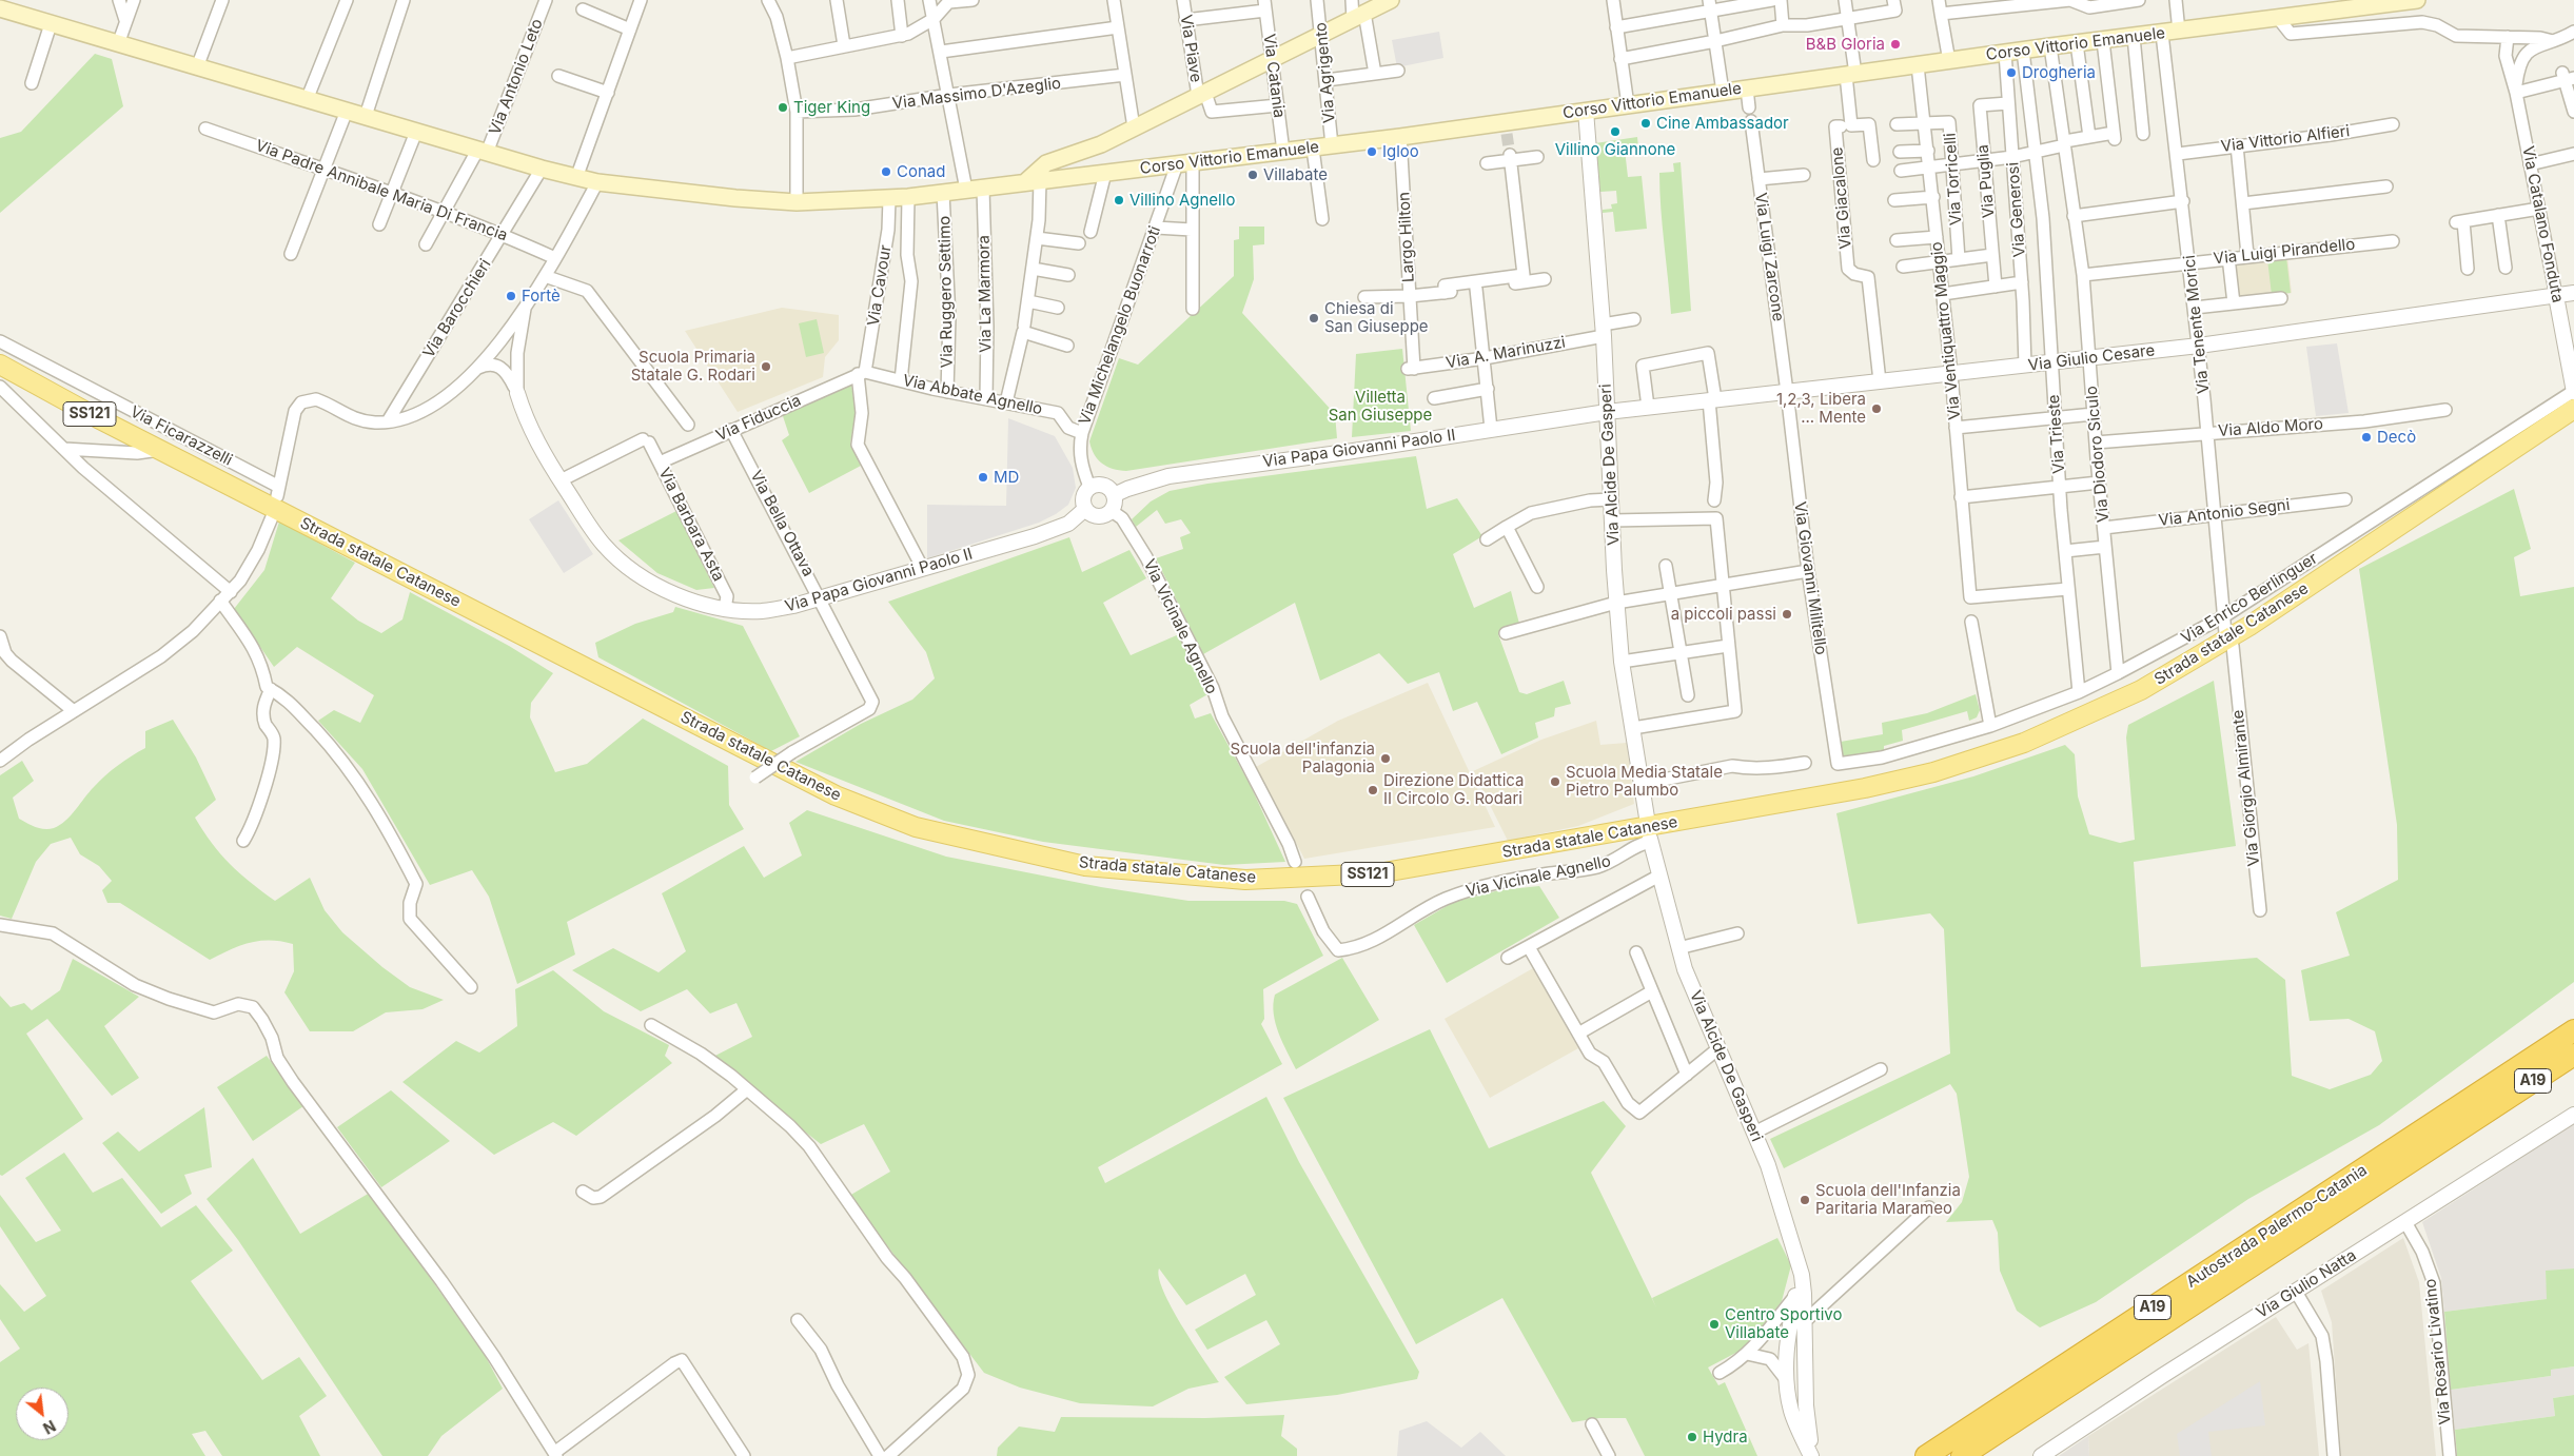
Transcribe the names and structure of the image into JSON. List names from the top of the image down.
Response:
{
  "streets": {
    "highway": ["A19", "Autostrada Palermo-Catania"],
    "main road": ["Corso Vittorio Emanuele", "SS121", "Strada statale Catanese"],
    "street": [
      "Via Piave",
      "Via Agrigento",
      "Via Catania",
      "Via Antonio Leto",
      "Via Massimo D'Azeglio",
      "Via Vittorio Alfieri",
      "Via Torricelli",
      "Via Puglia",
      "Via Padre Annibale Maria Di Francia",
      "Via Giacalone",
      "Via Generosi",
      "Via Catalano Fonduta",
      "Largo Hilton",
      "Via Luigi Pirandello",
      "Via Luigi Zarcone",
      "Via Cavour",
      "Via Ruggero Settimo",
      "Via La Marmora",
      "Via Barocchieri",
      "Via Tenente Morici",
      "Via Michelangelo Buonarroti",
      "Via Ventiquattro Maggio",
      "Via A. Marinuzzi",
      "Via Giulio Cesare",
      "Via Abbate Agnello",
      "Via Fiduccia",
      "Via Aldo Moro",
      "Via Trieste",
      "Via Ficarazzelli",
      "Via Papa Giovanni Paolo II",
      "Via Diodoro Siculo",
      "Via Alcide De Gasperi",
      "Via Antonio Segni",
      "Via Bella Ottava",
      "Via Barbara Asta",
      "Via Giovanni Militello",
      "Via Enrico Berlinguer",
      "Via Vicinale Agnello",
      "Via Giorgio Almirante",
      "Via Giulio Natta",
      "Via Rosario Livatino"
    ]
  },
  "crossings": [
    ["Corso Vittorio Emanuele", "Via Agrigento"],
    ["Corso Vittorio Emanuele", "Via Catania"],
    ["Corso Vittorio Emanuele", "Via Antonio Leto"],
    ["Corso Vittorio Emanuele", "Via Generosi"],
    ["Corso Vittorio Emanuele", "Largo Hilton"],
    ["Corso Vittorio Emanuele", "Via Cavour"],
    ["Corso Vittorio Emanuele", "Via Ruggero Settimo"],
    ["Corso Vittorio Emanuele", "Via La Marmora"],
    ["Corso Vittorio Emanuele", "Via Barocchieri"],
    ["Corso Vittorio Emanuele", "Via Tenente Morici"],
    ["Corso Vittorio Emanuele", "Via Michelangelo Buonarroti"],
    ["Corso Vittorio Emanuele", "Via Ventiquattro Maggio"],
    ["Corso Vittorio Emanuele", "Via Trieste"],
    ["Corso Vittorio Emanuele", "Via Diodoro Siculo"],
    ["Corso Vittorio Emanuele", "Via Alcide De Gasperi"],
    ["Via Antonio Leto", "Via Padre Annibale Maria Di Francia"],
    ["Via Vittorio Alfieri", "Via Tenente Morici"],
    ["Via Torricelli", "Via Ventiquattro Maggio"],
    ["Via Puglia", "Via Generosi"],
    ["Via Padre Annibale Maria Di Francia", "Via Barocchieri"],
    ["Via Giacalone", "Via Giulio Cesare"],
    ["Via Generosi", "Via Giulio Cesare"],
    ["Via Catalano Fonduta", "Via Giulio Cesare"],
    ["Via Catalano Fonduta", "Via Enrico Berlinguer"],
    ["Largo Hilton", "Via A. Marinuzzi"],
    ["Via Luigi Pirandello", "Via Tenente Morici"],
    ["Via Luigi Pirandello", "Via Diodoro Siculo"],
    ["Via Luigi Zarcone", "Via Giulio Cesare"],
    ["Via Luigi Zarcone", "Via Giovanni Militello"],
    ["Via Cavour", "Via Abbate Agnello"],
    ["Via Cavour", "Via Fiduccia"],
    ["Via Cavour", "Via Papa Giovanni Paolo II"],
    ["Via Ruggero Settimo", "Via Abbate Agnello"],
    ["Via La Marmora", "Via Abbate Agnello"],
    ["Via Barocchieri", "Via Ficarazzelli"],
    ["Via Tenente Morici", "Via Giulio Cesare"],
    ["Via Tenente Morici", "Via Aldo Moro"],
    ["Via Tenente Morici", "Via Antonio Segni"],
    ["Via Tenente Morici", "Via Enrico Berlinguer"],
    ["Via Michelangelo Buonarroti", "Via Abbate Agnello"],
    ["Via Michelangelo Buonarroti", "Via Papa Giovanni Paolo II"],
    ["Via Michelangelo Buonarroti", "Via Vicinale Agnello"],
    ["Via Ventiquattro Maggio", "Via Giulio Cesare"],
    ["Via Ventiquattro Maggio", "Via Trieste"],
    ["Via A. Marinuzzi", "Via Alcide De Gasperi"],
    ["Via Giulio Cesare", "Via Trieste"],
    ["Via Giulio Cesare", "Via Papa Giovanni Paolo II"],
    ["Via Giulio Cesare", "Via Diodoro Siculo"],
    ["Via Giulio Cesare", "Via Alcide De Gasperi"],
    ["Via Giulio Cesare", "Via Giovanni Militello"],
    ["Via Abbate Agnello", "Via Fiduccia"],
    ["Via Fiduccia", "Via Bella Ottava"],
    ["Via Fiduccia", "Via Barbara Asta"],
    ["Via Aldo Moro", "Via Diodoro Siculo"],
    ["Via Trieste", "Via Enrico Berlinguer"],
    ["Via Papa Giovanni Paolo II", "Via Alcide De Gasperi"],
    ["Via Papa Giovanni Paolo II", "Via Bella Ottava"],
    ["Via Papa Giovanni Paolo II", "Via Barbara Asta"],
    ["Via Papa Giovanni Paolo II", "Via Vicinale Agnello"],
    ["Via Diodoro Siculo", "Via Antonio Segni"],
    ["Via Diodoro Siculo", "Via Enrico Berlinguer"],
    ["Via Alcide De Gasperi", "Via Vicinale Agnello"],
    ["Via Giovanni Militello", "Via Enrico Berlinguer"],
    ["Via Giulio Natta", "Via Rosario Livatino"]
  ],
  "parks": ["Villetta San Giuseppe"],
  "places": [
    "B&B Gloria",
    "Drogheria",
    "Tiger King",
    "Cine Ambassador",
    "Villino Giannone",
    "Igloo",
    "Conad",
    "Villabate",
    "Villino Agnello",
    "Fortè",
    "Chiesa di San Giuseppe",
    "Scuola Primaria Statale G. Rodari",
    "1,2,3, Libera ... Mente",
    "Decò",
    "MD",
    "a piccoli passi",
    "Scuola dell'infanzia Palagonia",
    "Scuola Media Statale Pietro Palumbo",
    "Direzione Didattica II Circolo G. Rodari",
    "Scuola dell'Infanzia Paritaria Marameo",
    "Centro Sportivo Villabate",
    "Hydra"
  ],
  "north": "bottom right"
}
